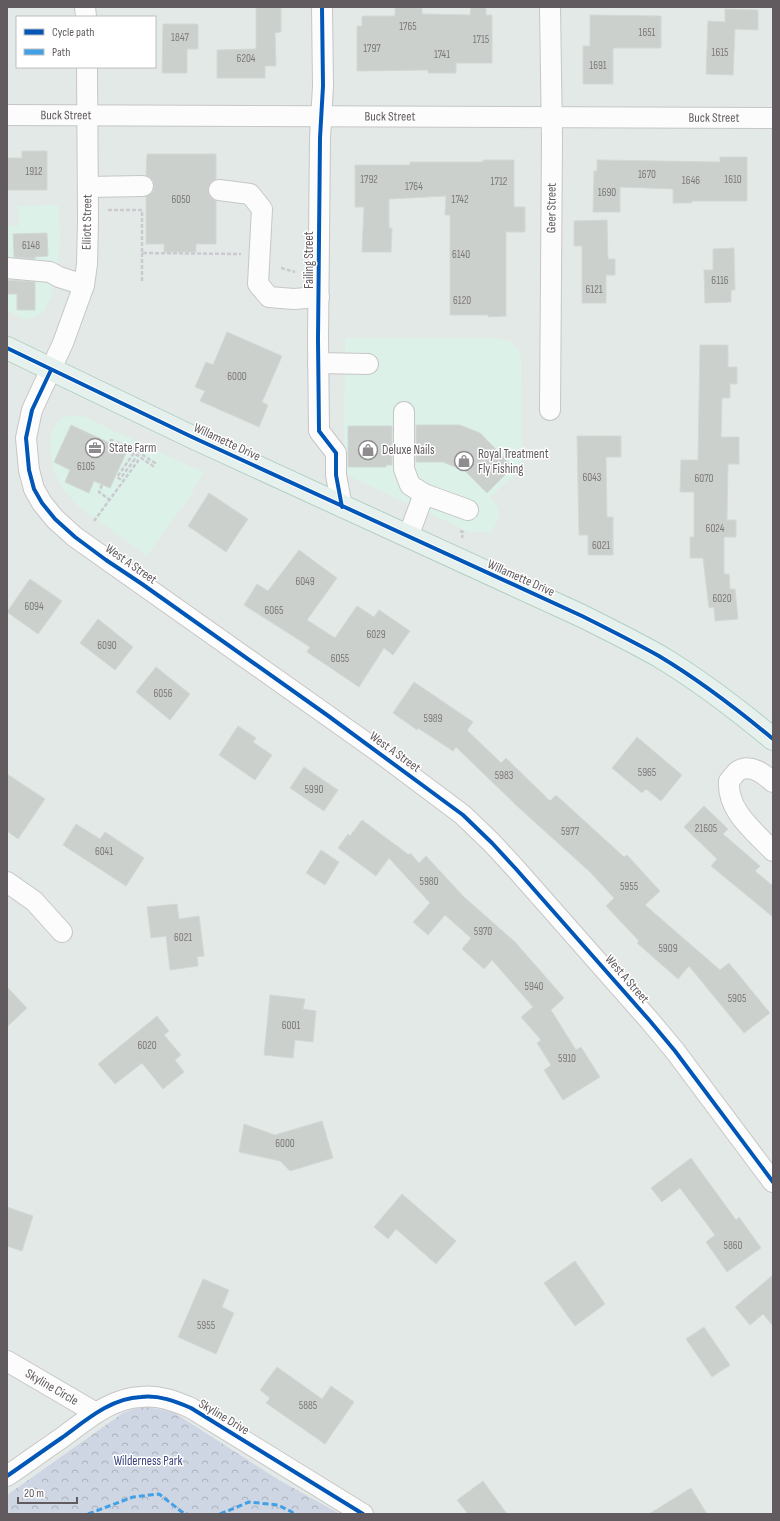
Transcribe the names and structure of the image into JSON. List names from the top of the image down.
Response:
{
  "streets": {
    "main road": ["Willamette Drive"],
    "street": [
      "Buck Street",
      "Geer Street",
      "Elliott Street",
      "Failing Street",
      "West A Street",
      "Skyline Circle",
      "Skyline Drive"
    ]
  },
  "crossings": [
    ["Buck Street", "Geer Street"],
    ["Buck Street", "Elliott Street"],
    ["Buck Street", "Failing Street"],
    ["Elliott Street", "Willamette Drive"],
    ["Elliott Street", "West A Street"],
    ["Failing Street", "Willamette Drive"],
    ["Willamette Drive", "West A Street"],
    ["Skyline Circle", "Skyline Drive"]
  ],
  "parks": ["Wilderness Park"],
  "places": {
    "office": ["State Farm"],
    "shop": ["Deluxe Nails", "Royal Treatment Fly Fishing"]
  },
  "house_numbers": [
    "1765",
    "1651",
    "1847",
    "1715",
    "1797",
    "1615",
    "1741",
    "6204",
    "1691",
    "1912",
    "1670",
    "1792",
    "1610",
    "1646",
    "1712",
    "1764",
    "1690",
    "6050",
    "1742",
    "6148",
    "6140",
    "6116",
    "6121",
    "6120",
    "6000",
    "6105",
    "6043",
    "6070",
    "6024",
    "6021",
    "6049",
    "6020",
    "6094",
    "6065",
    "6029",
    "6090",
    "6055",
    "6056",
    "5989",
    "5965",
    "5983",
    "5990",
    "21605",
    "5977",
    "6041",
    "5980",
    "5955",
    "5970",
    "6021",
    "5909",
    "5940",
    "5905",
    "6001",
    "6020",
    "5910",
    "6000",
    "5860",
    "5955",
    "5885"
  ],
  "legend": ["Cycle path", "Path"],
  "scale_bar": "20 m"
}
